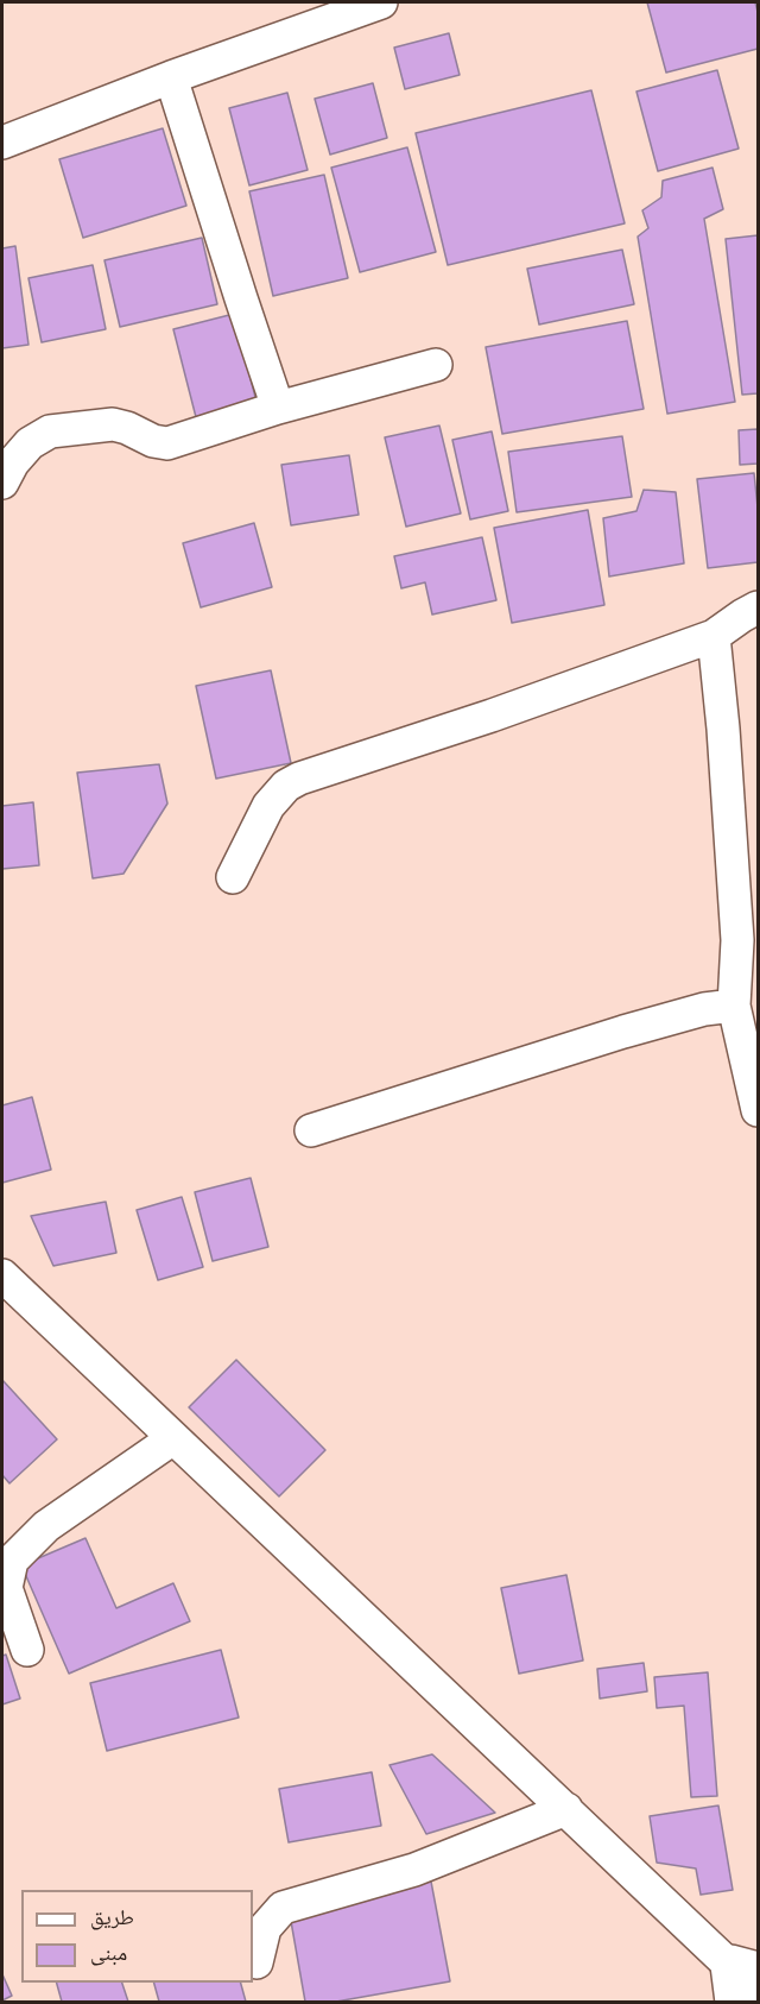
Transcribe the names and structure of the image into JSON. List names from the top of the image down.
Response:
{
  "legend": ["طريق", "مبنى"]
}
